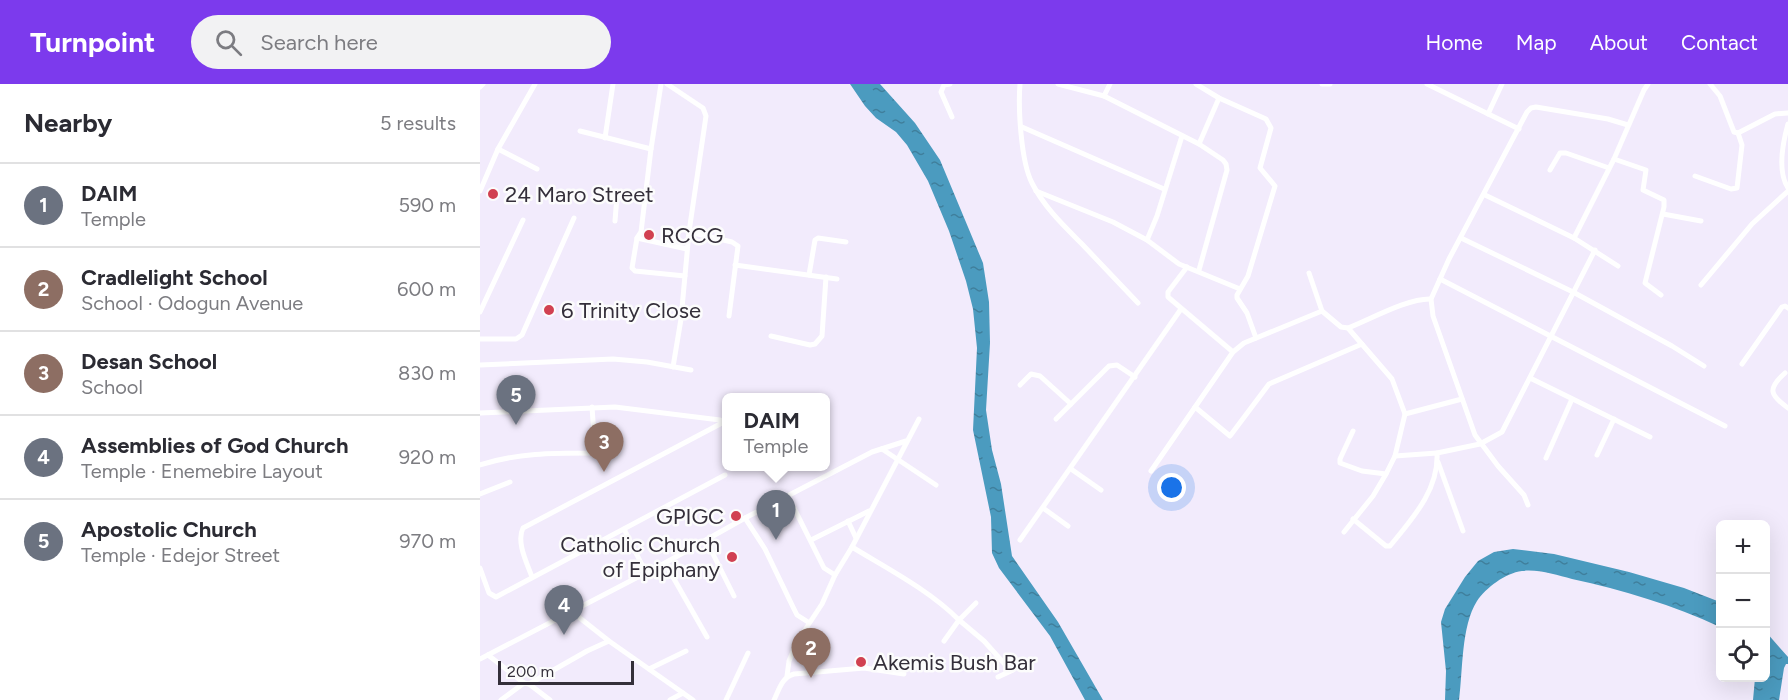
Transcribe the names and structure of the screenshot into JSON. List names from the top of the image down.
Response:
{
  "places": [
    "24 Maro Street",
    "RCCG",
    "6 Trinity Close",
    "GPIGC",
    "Catholic Church of Epiphany",
    "Akemis Bush Bar"
  ],
  "scale_bar": "200 m",
  "page": {
    "header": "Turnpoint",
    "search": "Search here",
    "nav": [
      "Home",
      "Map",
      "About",
      "Contact"
    ],
    "heading": ["Nearby", "5 results"],
    "list": [
      {
        "mark": "1",
        "name": "DAIM",
        "note": "Temple",
        "value": "590 m"
      },
      {
        "mark": "2",
        "name": "Cradlelight School",
        "note": "School · Odogun Avenue",
        "value": "600 m"
      },
      {
        "mark": "3",
        "name": "Desan School",
        "note": "School",
        "value": "830 m"
      },
      {
        "mark": "4",
        "name": "Assemblies of God Church",
        "note": "Temple · Enemebire Layout",
        "value": "920 m"
      },
      {
        "mark": "5",
        "name": "Apostolic Church",
        "note": "Temple · Edejor Street",
        "value": "970 m"
      }
    ],
    "pins": [
      "5",
      "3",
      "1",
      "4",
      "2"
    ],
    "popup": ["DAIM", "Temple"],
    "map_buttons": ["+", "−"],
    "scale": "200 m"
  }
}
